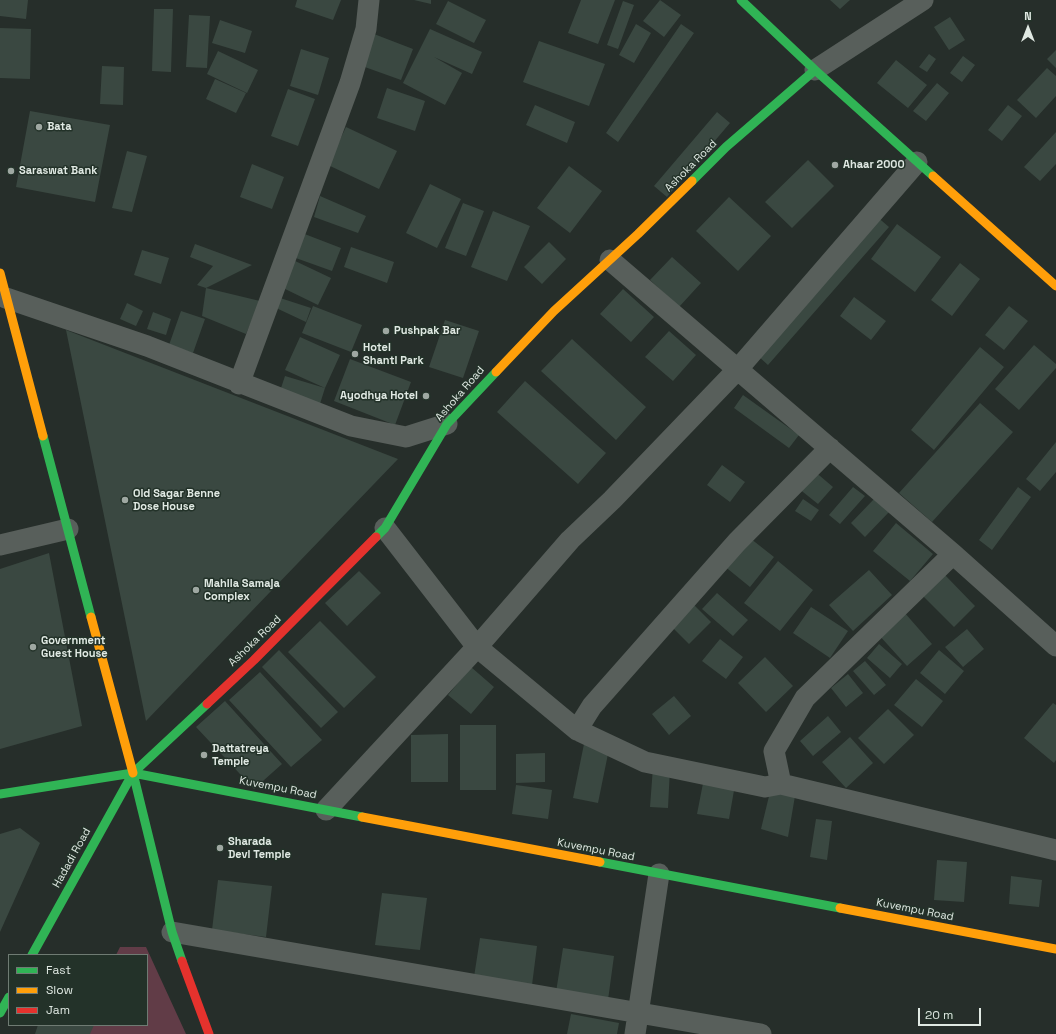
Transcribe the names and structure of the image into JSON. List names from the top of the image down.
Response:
{
  "streets": {
    "main road": ["Ashoka Road", "Kuvempu Road", "Hadadi Road"]
  },
  "crossings": [
    ["Ashoka Road", "Kuvempu Road"],
    ["Ashoka Road", "Hadadi Road"],
    ["Kuvempu Road", "Hadadi Road"]
  ],
  "places": [
    "Bata",
    "Ahaar 2000",
    "Saraswat Bank",
    "Pushpak Bar",
    "Hotel Shanti Park",
    "Ayodhya Hotel",
    "Old Sagar Benne Dose House",
    "Mahila Samaja Complex",
    "Government Guest House",
    "Dattatreya Temple",
    "Sharada Devi Temple"
  ],
  "legend": ["Fast", "Slow", "Jam"],
  "scale_bar": "20 m",
  "north": "top"
}
